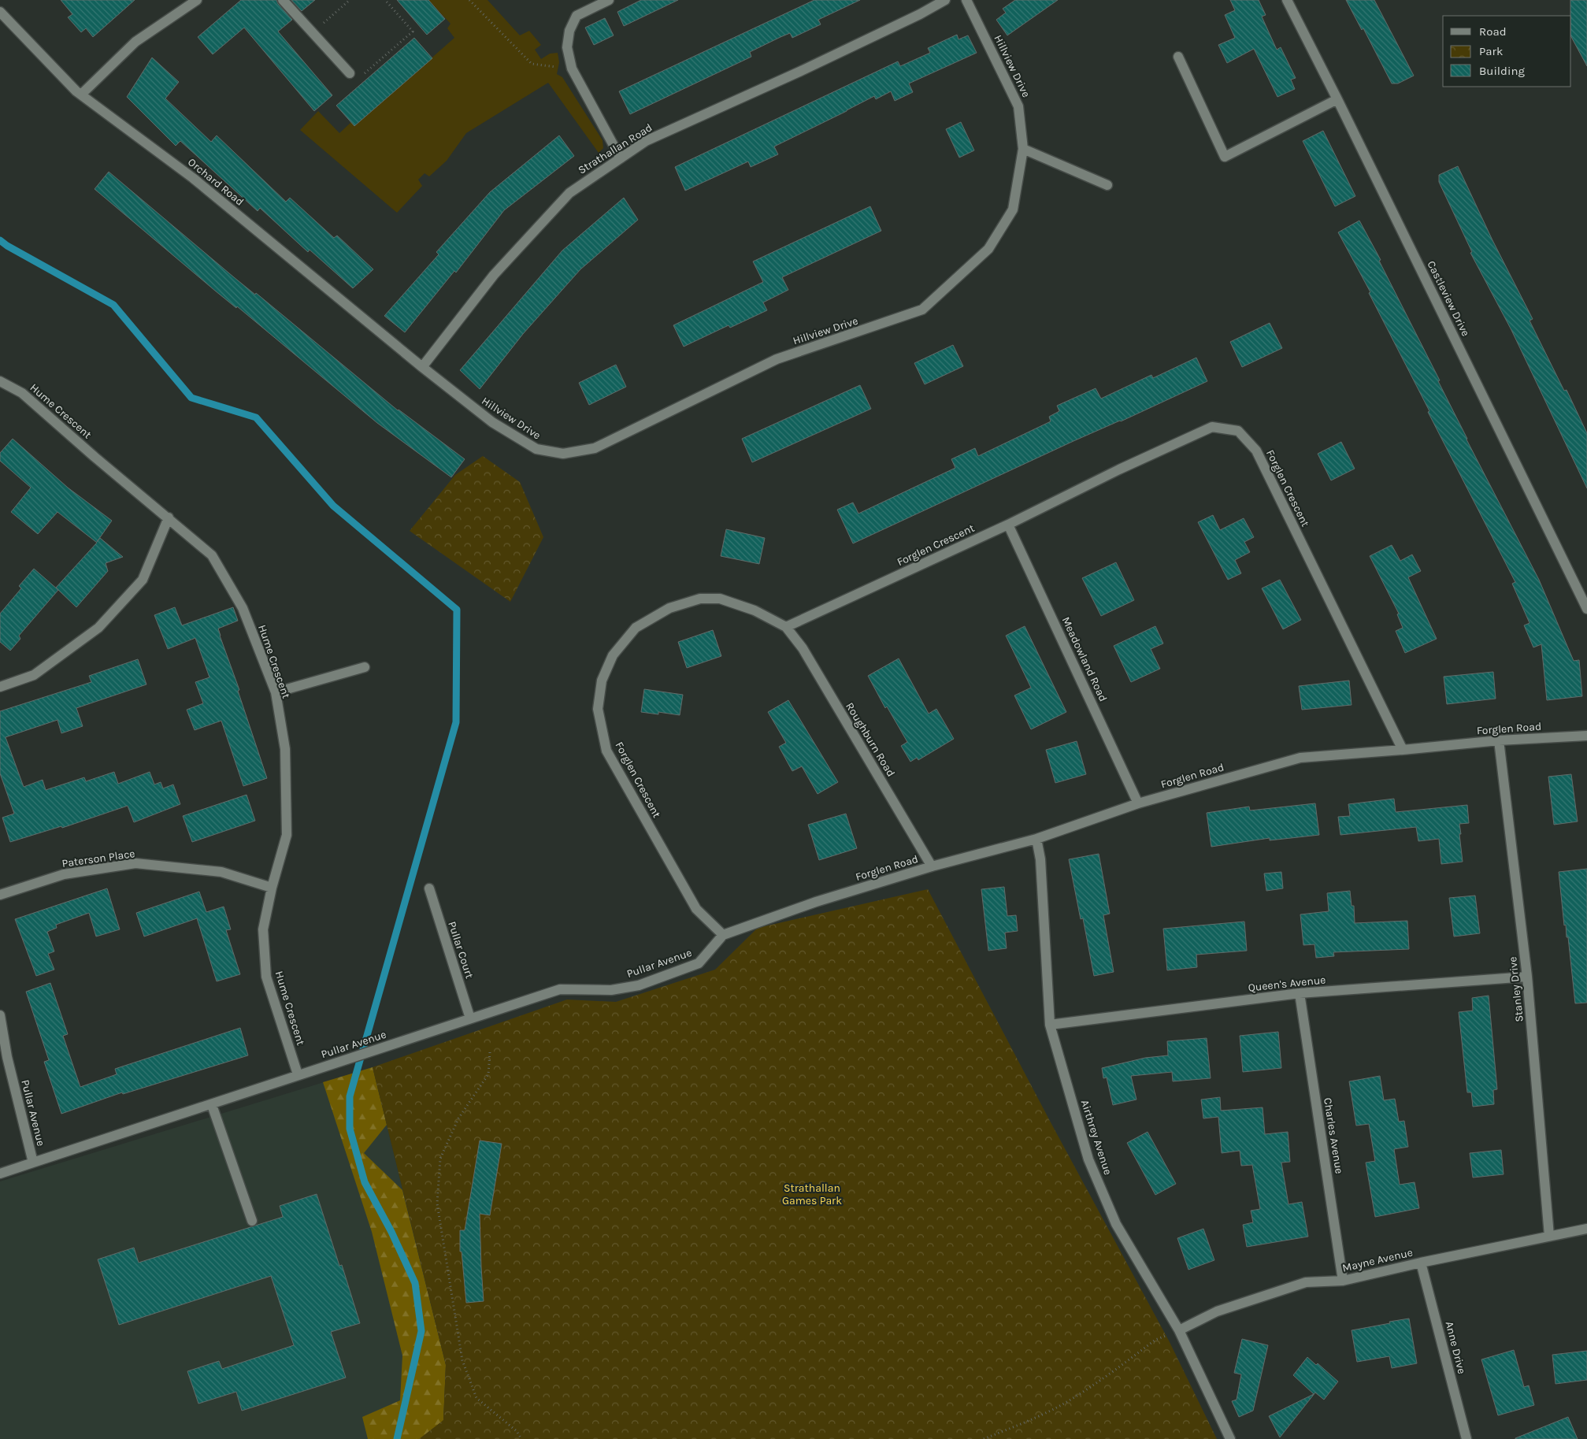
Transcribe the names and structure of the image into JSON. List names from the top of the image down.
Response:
{
  "streets": {
    "street": [
      "Hillview Drive",
      "Strathallan Road",
      "Orchard Road",
      "Castleview Drive",
      "Hume Crescent",
      "Forglen Crescent",
      "Meadowland Road",
      "Forglen Road",
      "Roughburn Road",
      "Paterson Place",
      "Pullar Court",
      "Pullar Avenue",
      "Queen's Avenue",
      "Stanley Drive",
      "Charles Avenue",
      "Airthrey Avenue",
      "Mayne Avenue",
      "Anne Drive"
    ]
  },
  "crossings": [
    ["Hillview Drive", "Strathallan Road"],
    ["Hillview Drive", "Orchard Road"],
    ["Strathallan Road", "Orchard Road"],
    ["Hume Crescent", "Paterson Place"],
    ["Hume Crescent", "Pullar Avenue"],
    ["Forglen Crescent", "Meadowland Road"],
    ["Forglen Crescent", "Forglen Road"],
    ["Forglen Crescent", "Roughburn Road"],
    ["Forglen Crescent", "Pullar Avenue"],
    ["Meadowland Road", "Forglen Road"],
    ["Forglen Road", "Roughburn Road"],
    ["Forglen Road", "Pullar Avenue"],
    ["Forglen Road", "Stanley Drive"],
    ["Forglen Road", "Airthrey Avenue"],
    ["Pullar Court", "Pullar Avenue"],
    ["Queen's Avenue", "Stanley Drive"],
    ["Queen's Avenue", "Charles Avenue"],
    ["Queen's Avenue", "Airthrey Avenue"],
    ["Stanley Drive", "Mayne Avenue"],
    ["Charles Avenue", "Mayne Avenue"],
    ["Airthrey Avenue", "Mayne Avenue"],
    ["Mayne Avenue", "Anne Drive"]
  ],
  "parks": ["Strathallan Games Park"],
  "legend": ["Road", "Park", "Building"]
}
